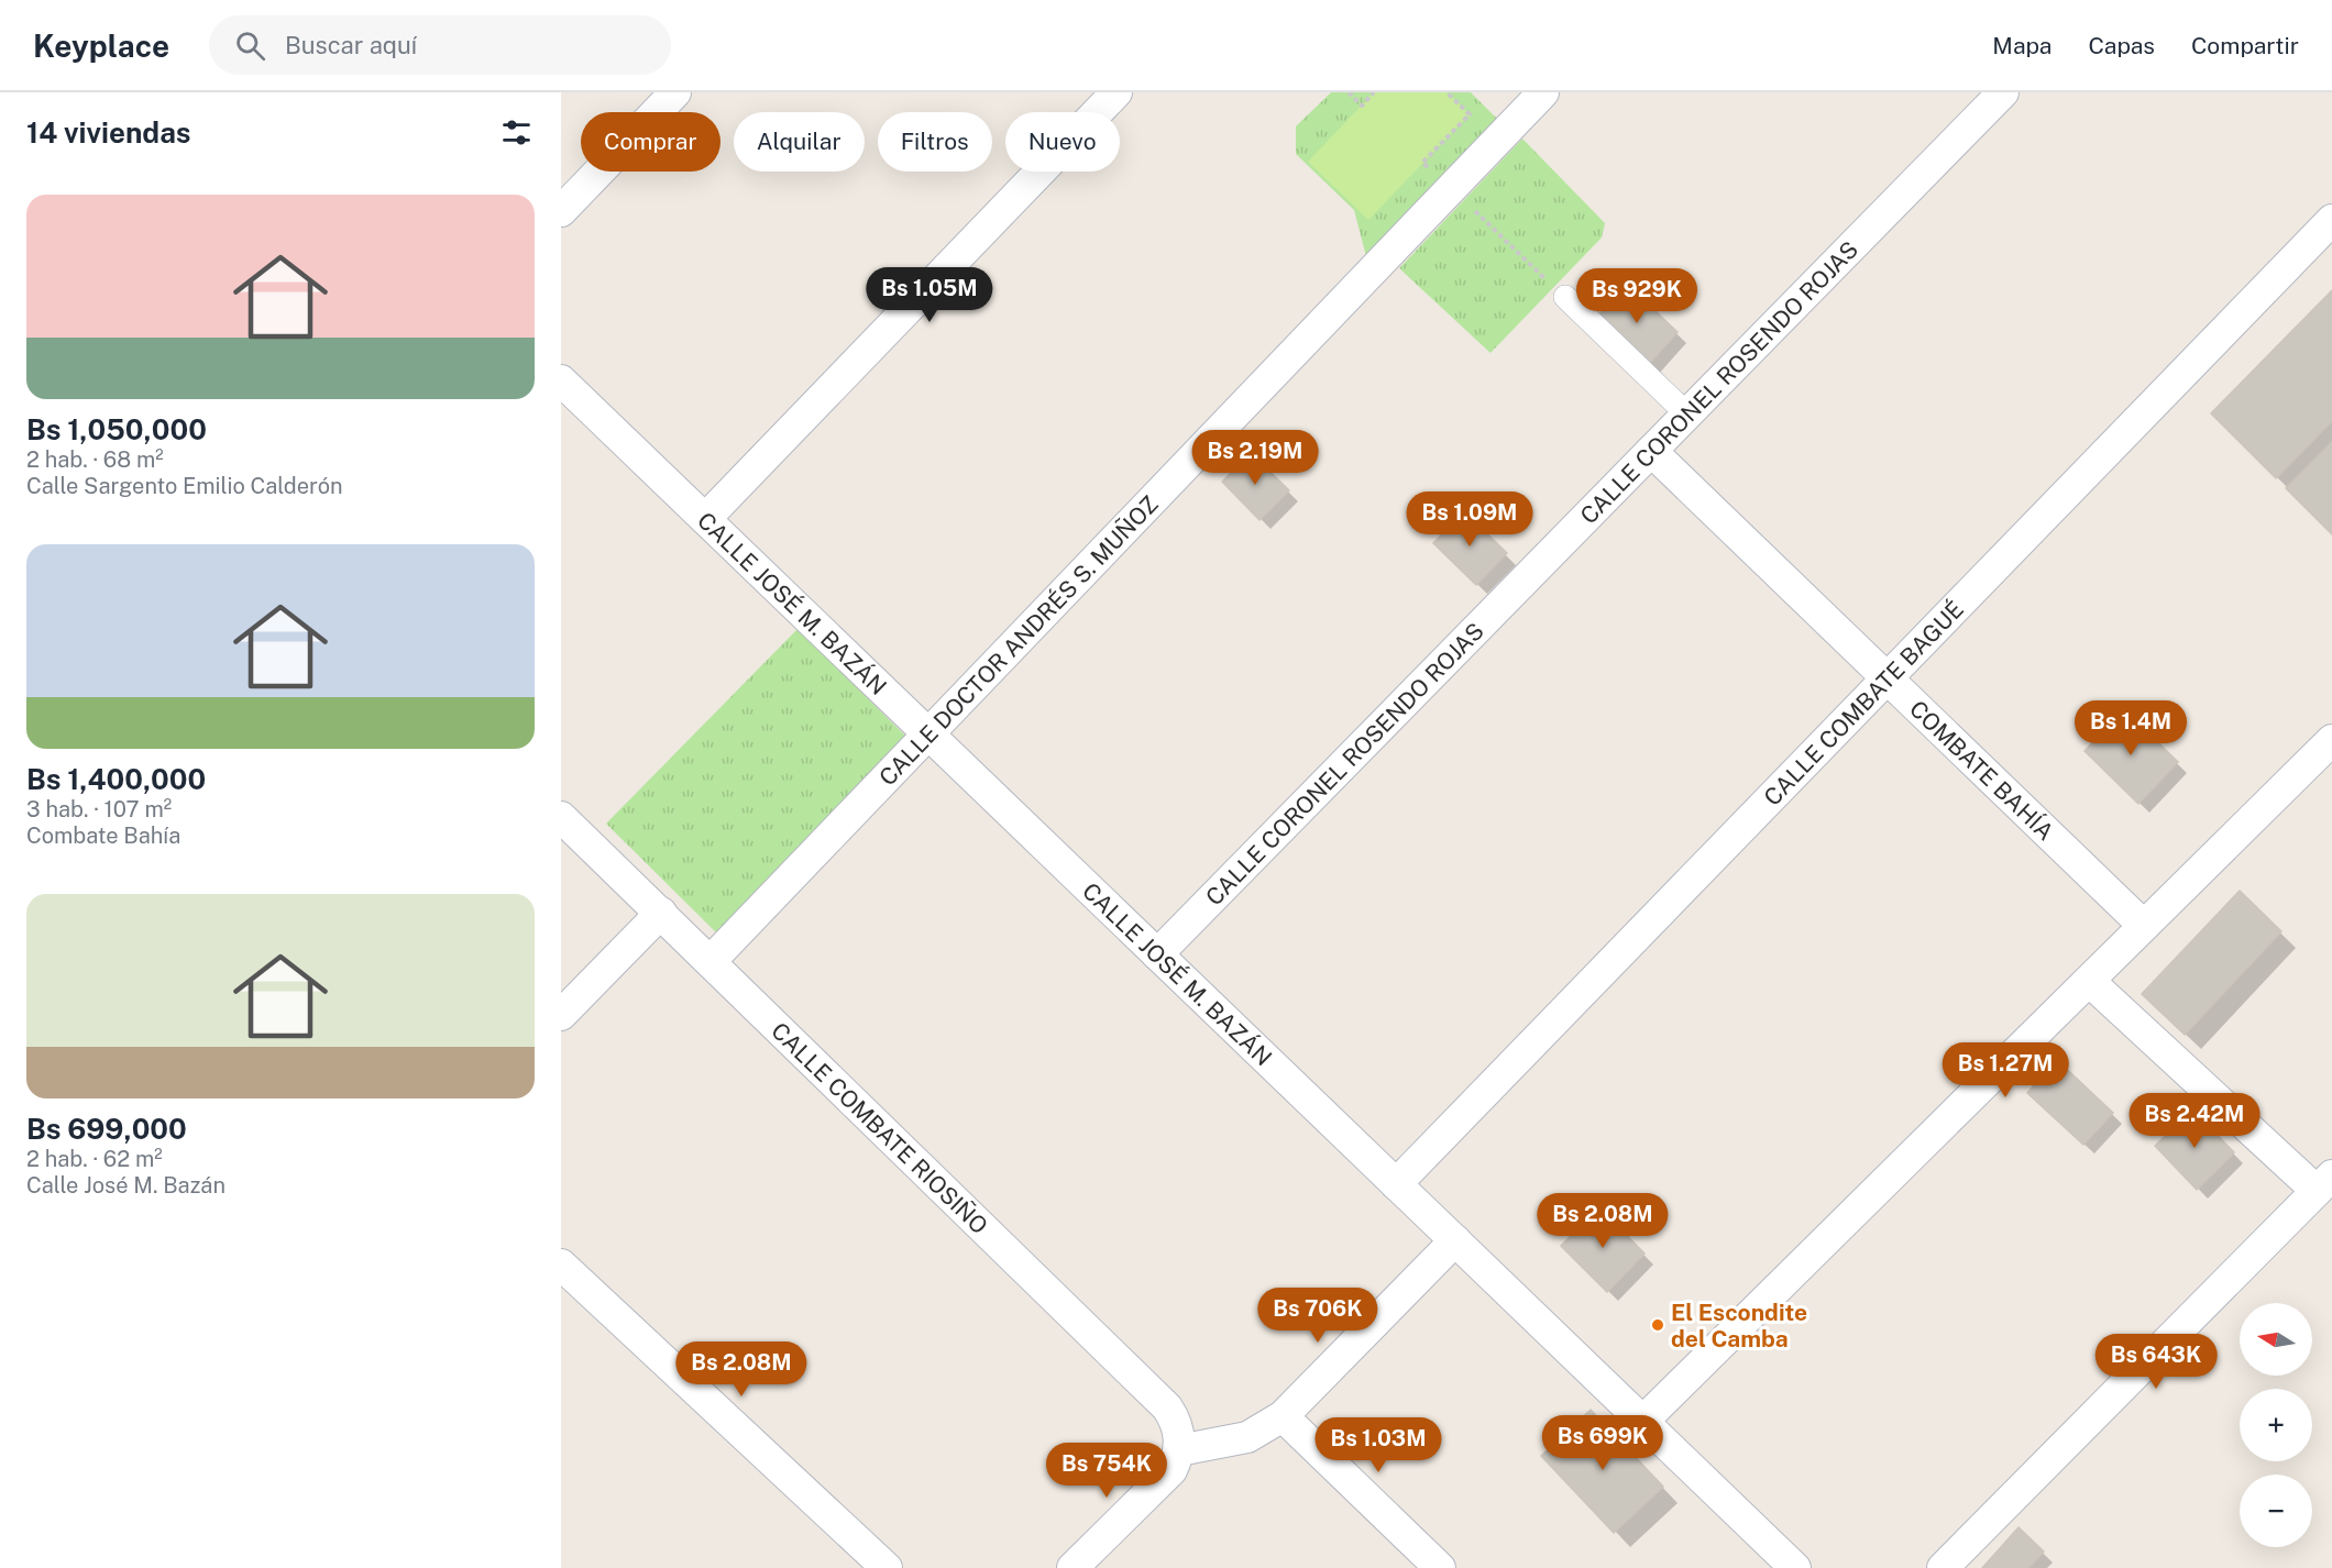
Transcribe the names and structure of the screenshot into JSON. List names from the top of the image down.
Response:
{
  "streets": {
    "street": [
      "CALLE CORONEL ROSENDO ROJAS",
      "CALLE JOSÉ M. BAZÁN",
      "CALLE DOCTOR ANDRÉS S. MUÑOZ",
      "CALLE COMBATE BAGUÉ",
      "COMBATE BAHÍA",
      "CALLE COMBATE RIOSIÑO"
    ]
  },
  "crossings": [
    ["CALLE CORONEL ROSENDO ROJAS", "CALLE JOSÉ M. BAZÁN"],
    ["CALLE CORONEL ROSENDO ROJAS", "COMBATE BAHÍA"],
    ["CALLE JOSÉ M. BAZÁN", "CALLE DOCTOR ANDRÉS S. MUÑOZ"],
    ["CALLE JOSÉ M. BAZÁN", "CALLE COMBATE BAGUÉ"],
    ["CALLE DOCTOR ANDRÉS S. MUÑOZ", "CALLE COMBATE RIOSIÑO"],
    ["CALLE COMBATE BAGUÉ", "COMBATE BAHÍA"]
  ],
  "places": ["El Escondite del Camba"],
  "north": "left",
  "page": {
    "header": "Keyplace",
    "search": "Buscar aquí",
    "nav": ["Mapa", "Capas", "Compartir"],
    "heading": "14 viviendas",
    "chip": [
      "Comprar",
      "Alquilar",
      "Filtros",
      "Nuevo"
    ],
    "list": [
      {
        "name": "Bs 1,050,000",
        "note": "2 hab. · 68 m² · Calle Sargento Emilio Calderón"
      },
      {
        "name": "Bs 1,400,000",
        "note": "3 hab. · 107 m² · Combate Bahía"
      },
      {
        "name": "Bs 699,000",
        "note": "2 hab. · 62 m² · Calle José M. Bazán"
      }
    ],
    "price": [
      "Bs 1.05M",
      "Bs 929K",
      "Bs 2.19M",
      "Bs 1.09M",
      "Bs 1.4M",
      "Bs 1.27M",
      "Bs 2.42M",
      "Bs 2.08M",
      "Bs 706K",
      "Bs 643K",
      "Bs 2.08M",
      "Bs 699K",
      "Bs 1.03M",
      "Bs 754K"
    ],
    "map_buttons": ["+", "−"]
  }
}
